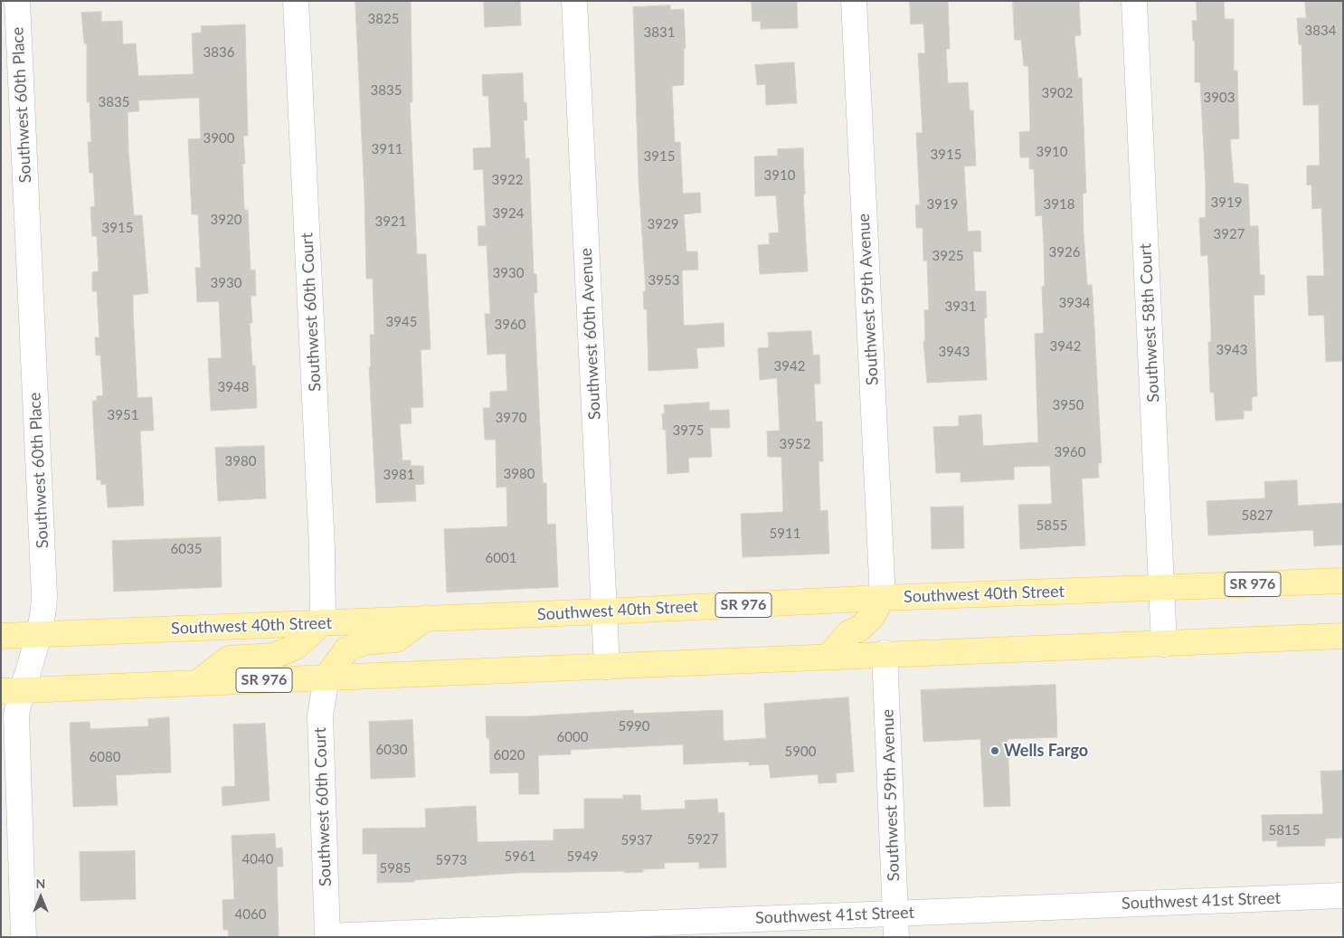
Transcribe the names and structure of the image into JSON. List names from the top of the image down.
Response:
{
  "streets": {
    "main road": ["SR 976", "Southwest 40th Street"],
    "street": [
      "Southwest 60th Place",
      "Southwest 59th Avenue",
      "Southwest 60th Court",
      "Southwest 58th Court",
      "Southwest 60th Avenue",
      "Southwest 41st Street"
    ]
  },
  "crossings": [
    ["Southwest 60th Place", "SR 976"],
    ["Southwest 60th Place", "Southwest 40th Street"],
    ["Southwest 59th Avenue", "SR 976"],
    ["Southwest 59th Avenue", "Southwest 40th Street"],
    ["Southwest 59th Avenue", "Southwest 41st Street"],
    ["Southwest 60th Court", "SR 976"],
    ["Southwest 60th Court", "Southwest 40th Street"],
    ["Southwest 60th Court", "Southwest 41st Street"],
    ["Southwest 58th Court", "SR 976"],
    ["Southwest 58th Court", "Southwest 40th Street"],
    ["Southwest 60th Avenue", "SR 976"],
    ["Southwest 60th Avenue", "Southwest 40th Street"]
  ],
  "places": ["Wells Fargo"],
  "house_numbers": [
    "3825",
    "3834",
    "3831",
    "3836",
    "3835",
    "3902",
    "3903",
    "3835",
    "3900",
    "3911",
    "3910",
    "3915",
    "3915",
    "3910",
    "3922",
    "3919",
    "3919",
    "3918",
    "3924",
    "3920",
    "3921",
    "3929",
    "3915",
    "3927",
    "3926",
    "3925",
    "3930",
    "3953",
    "3930",
    "3934",
    "3931",
    "3945",
    "3960",
    "3942",
    "3943",
    "3943",
    "3942",
    "3948",
    "3950",
    "3951",
    "3970",
    "3975",
    "3952",
    "3960",
    "3980",
    "3980",
    "3981",
    "5827",
    "5855",
    "5911",
    "6035",
    "6001",
    "5990",
    "6000",
    "6030",
    "5900",
    "6020",
    "6080",
    "5815",
    "5927",
    "5937",
    "5961",
    "5949",
    "4040",
    "5973",
    "5985",
    "4060"
  ],
  "north": "top"
}
